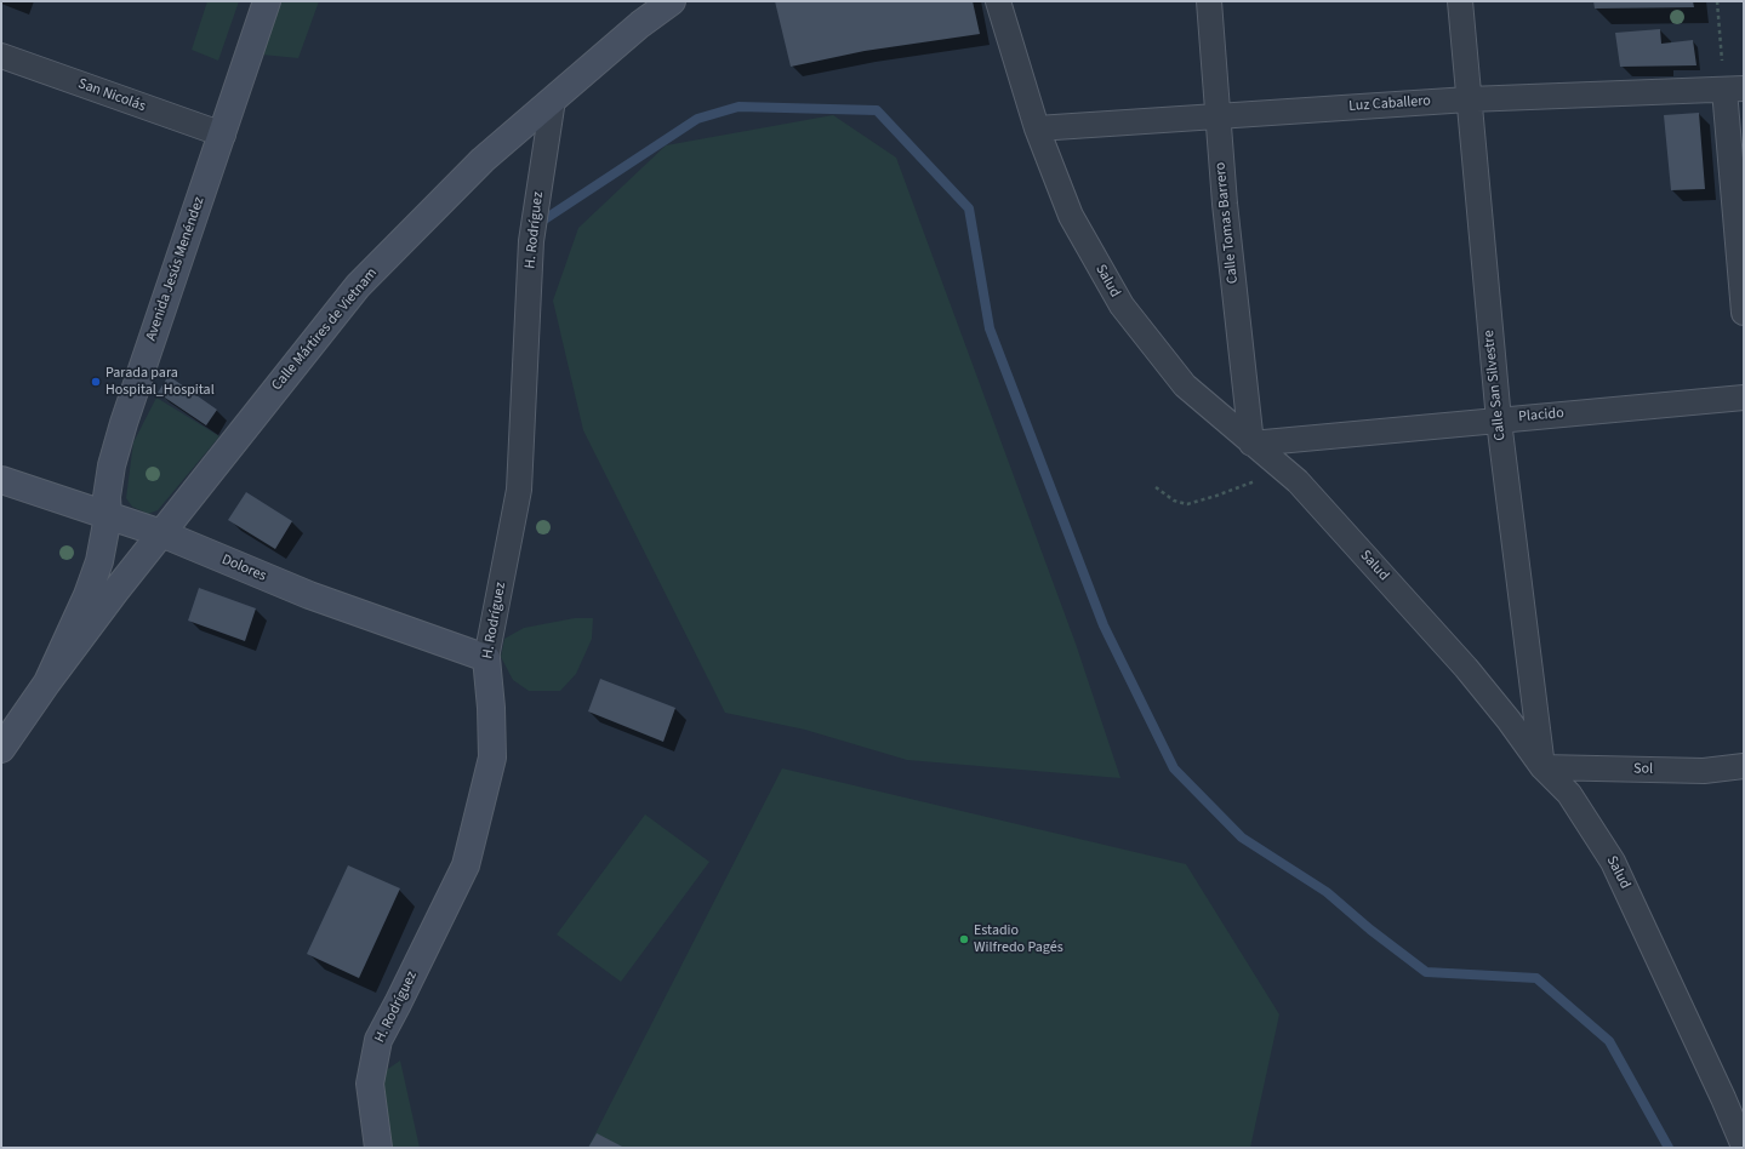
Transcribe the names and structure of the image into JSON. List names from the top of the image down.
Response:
{
  "streets": {
    "main road": [
      "H. Rodríguez",
      "Avenida Jesús Menéndez",
      "Calle Mártires de Vietnam",
      "Dolores"
    ],
    "street": [
      "San Nicolás",
      "Luz Caballero",
      "Calle Tomas Barrero",
      "Salud",
      "Calle San Silvestre",
      "Placido",
      "Sol"
    ]
  },
  "crossings": [
    ["San Nicolás", "Avenida Jesús Menéndez"],
    ["Luz Caballero", "Calle Tomas Barrero"],
    ["Luz Caballero", "Salud"],
    ["Luz Caballero", "Calle San Silvestre"],
    ["Calle Tomas Barrero", "Salud"],
    ["Calle Tomas Barrero", "Placido"],
    ["H. Rodríguez", "Calle Mártires de Vietnam"],
    ["H. Rodríguez", "Dolores"],
    ["Avenida Jesús Menéndez", "Calle Mártires de Vietnam"],
    ["Avenida Jesús Menéndez", "Dolores"],
    ["Salud", "Calle San Silvestre"],
    ["Salud", "Placido"],
    ["Salud", "Sol"],
    ["Calle Mártires de Vietnam", "Dolores"],
    ["Calle San Silvestre", "Placido"],
    ["Calle San Silvestre", "Sol"]
  ],
  "places": ["Parada para Hospital_Hospital", "Estadio Wilfredo Pagés"]
}
